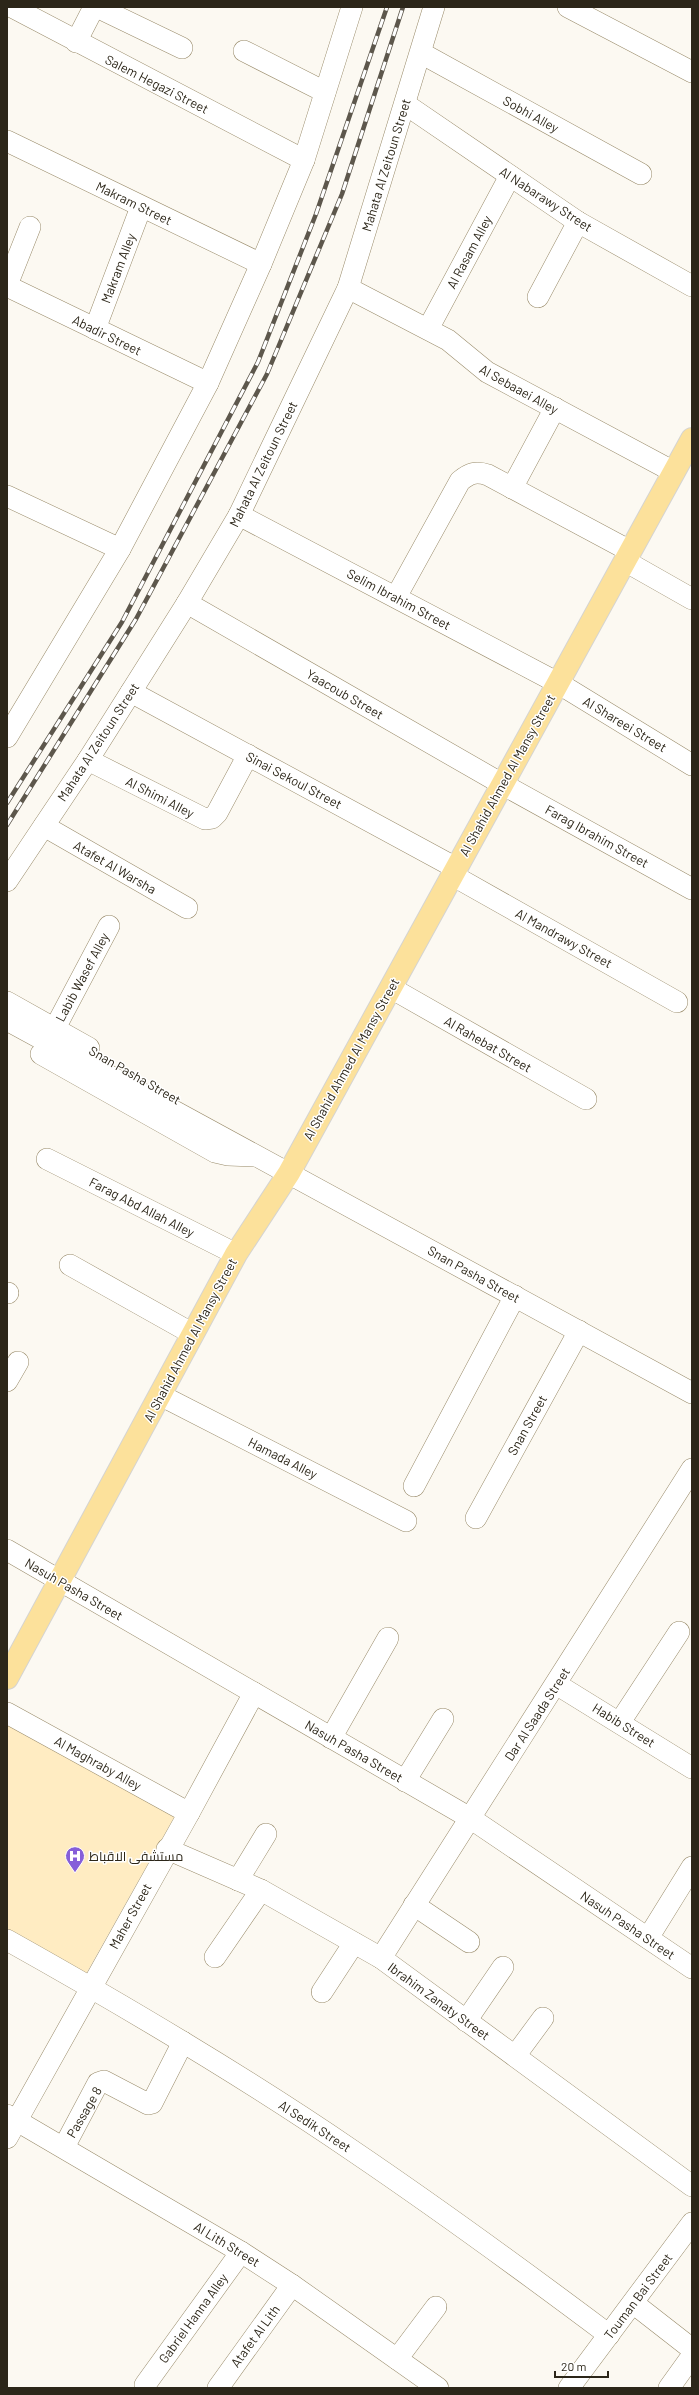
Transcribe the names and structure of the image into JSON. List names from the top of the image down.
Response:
{
  "streets": {
    "main road": ["Al Shahid Ahmed Al Mansy Street"],
    "street": [
      "Salem Hegazi Street",
      "Sobhi Alley",
      "Mahata Al Zeitoun Street",
      "Al Nabarawy Street",
      "Makram Street",
      "Al Rasam Alley",
      "Makram Alley",
      "Abadir Street",
      "Al Sebaaei Alley",
      "Selim Ibrahim Street",
      "Yaacoub Street",
      "Al Shareei Street",
      "Sinai Sekoul Street",
      "Al Shimi Alley",
      "Farag Ibrahim Street",
      "Atafet Al Warsha",
      "Al Mandrawy Street",
      "Labib Wasef Alley",
      "Al Rahebat Street",
      "Snan Pasha Street",
      "Farag Abd Allah Alley",
      "Snan Street",
      "Hamada Alley",
      "Nasuh Pasha Street",
      "Dar Al Saada Street",
      "Habib Street",
      "Al Maghraby Alley",
      "Maher Street",
      "Ibrahim Zanaty Street",
      "Passage 8",
      "Al Sedik Street",
      "Al Lith Street",
      "Touman Bai Street",
      "Gabriel Hanna Alley",
      "Atafet Al Lith"
    ]
  },
  "crossings": [
    ["Sobhi Alley", "Mahata Al Zeitoun Street"],
    ["Mahata Al Zeitoun Street", "Al Nabarawy Street"],
    ["Mahata Al Zeitoun Street", "Al Sebaaei Alley"],
    ["Mahata Al Zeitoun Street", "Selim Ibrahim Street"],
    ["Mahata Al Zeitoun Street", "Yaacoub Street"],
    ["Mahata Al Zeitoun Street", "Sinai Sekoul Street"],
    ["Mahata Al Zeitoun Street", "Al Shimi Alley"],
    ["Mahata Al Zeitoun Street", "Atafet Al Warsha"],
    ["Al Nabarawy Street", "Al Rasam Alley"],
    ["Makram Street", "Makram Alley"],
    ["Al Rasam Alley", "Al Sebaaei Alley"],
    ["Makram Alley", "Abadir Street"],
    ["Al Sebaaei Alley", "Al Shahid Ahmed Al Mansy Street"],
    ["Selim Ibrahim Street", "Al Shareei Street"],
    ["Selim Ibrahim Street", "Al Shahid Ahmed Al Mansy Street"],
    ["Yaacoub Street", "Al Shahid Ahmed Al Mansy Street"],
    ["Yaacoub Street", "Farag Ibrahim Street"],
    ["Al Shareei Street", "Al Shahid Ahmed Al Mansy Street"],
    ["Al Shahid Ahmed Al Mansy Street", "Sinai Sekoul Street"],
    ["Al Shahid Ahmed Al Mansy Street", "Farag Ibrahim Street"],
    ["Al Shahid Ahmed Al Mansy Street", "Al Mandrawy Street"],
    ["Al Shahid Ahmed Al Mansy Street", "Al Rahebat Street"],
    ["Al Shahid Ahmed Al Mansy Street", "Snan Pasha Street"],
    ["Al Shahid Ahmed Al Mansy Street", "Farag Abd Allah Alley"],
    ["Al Shahid Ahmed Al Mansy Street", "Hamada Alley"],
    ["Al Shahid Ahmed Al Mansy Street", "Nasuh Pasha Street"],
    ["Sinai Sekoul Street", "Al Shimi Alley"],
    ["Sinai Sekoul Street", "Al Mandrawy Street"],
    ["Labib Wasef Alley", "Snan Pasha Street"],
    ["Snan Pasha Street", "Snan Street"],
    ["Nasuh Pasha Street", "Dar Al Saada Street"],
    ["Nasuh Pasha Street", "Maher Street"],
    ["Dar Al Saada Street", "Habib Street"],
    ["Dar Al Saada Street", "Ibrahim Zanaty Street"],
    ["Al Maghraby Alley", "Maher Street"],
    ["Maher Street", "Ibrahim Zanaty Street"],
    ["Maher Street", "Al Sedik Street"],
    ["Maher Street", "Al Lith Street"],
    ["Passage 8", "Al Sedik Street"],
    ["Passage 8", "Al Lith Street"],
    ["Al Sedik Street", "Touman Bai Street"],
    ["Al Lith Street", "Gabriel Hanna Alley"],
    ["Al Lith Street", "Atafet Al Lith"]
  ],
  "places": {
    "hospital": ["مستشفى الاقباط"]
  },
  "scale_bar": "20 m"
}
